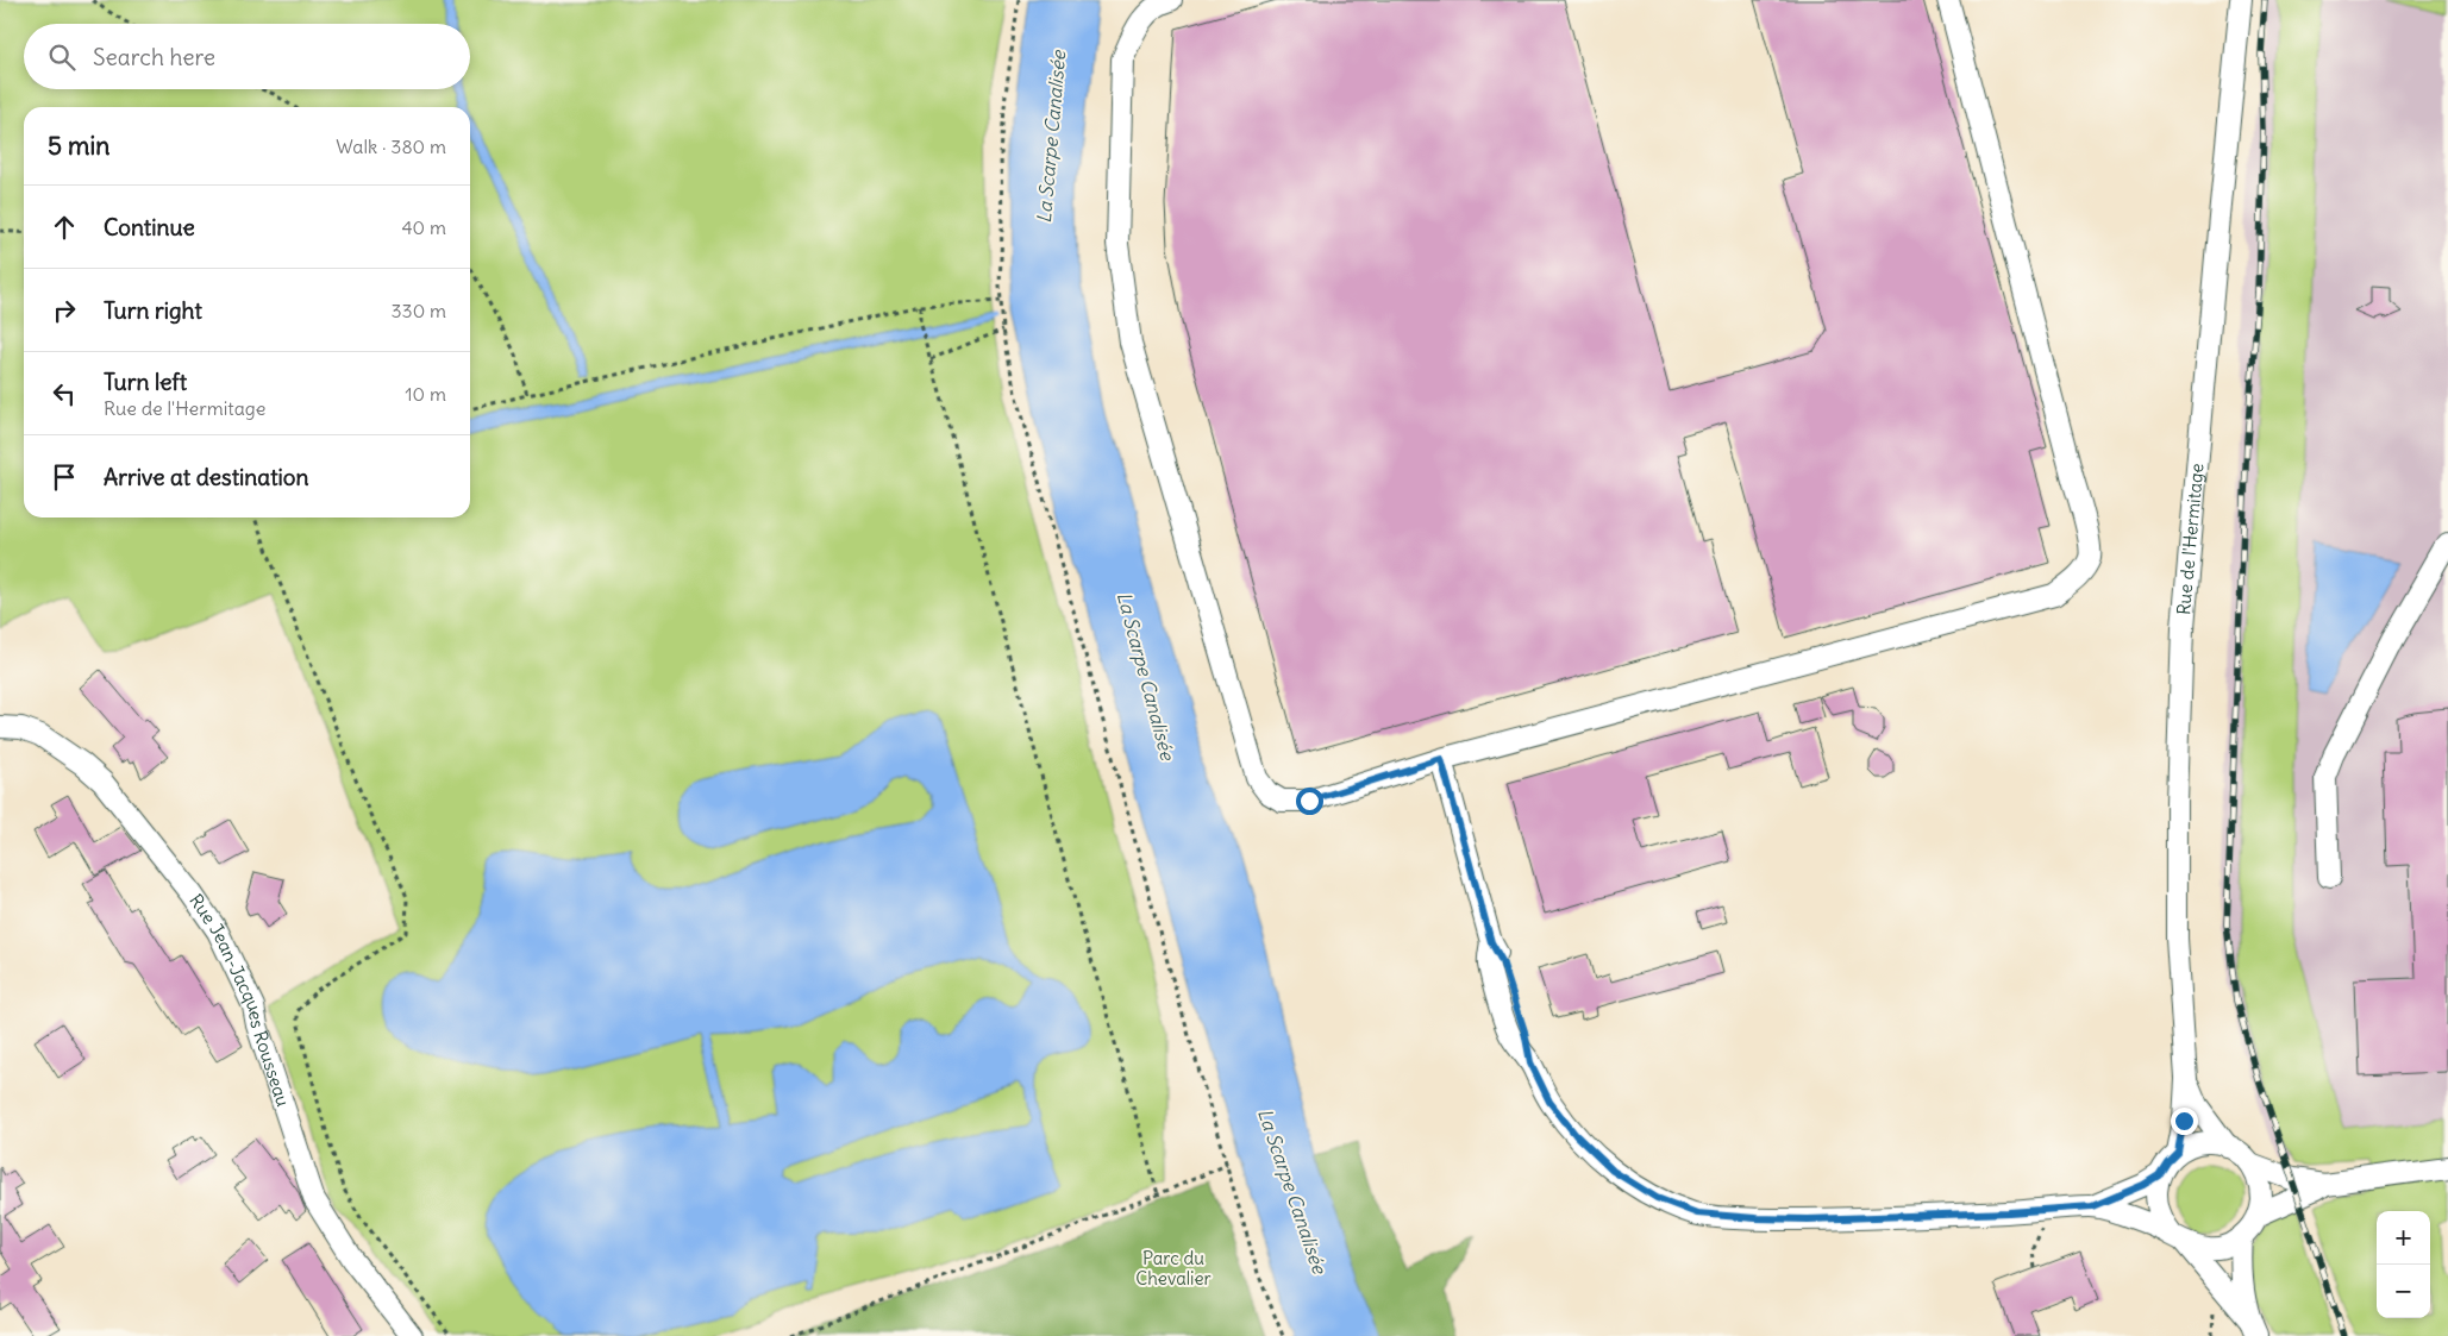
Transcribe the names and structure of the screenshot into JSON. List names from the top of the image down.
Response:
{
  "streets": {
    "street": ["Rue de l'Hermitage", "Rue Jean-Jacques Rousseau"]
  },
  "water": ["La Scarpe Canalisée"],
  "parks": ["Parc du Chevalier"],
  "page": {
    "search": "Search here",
    "heading": ["5 min", "Walk · 380 m"],
    "list": [
      ["Continue", "40 m"],
      ["Turn right", "330 m"],
      ["Turn left", "Rue de l'Hermitage", "10 m"],
      "Arrive at destination"
    ],
    "map_buttons": ["+", "−"]
  }
}
